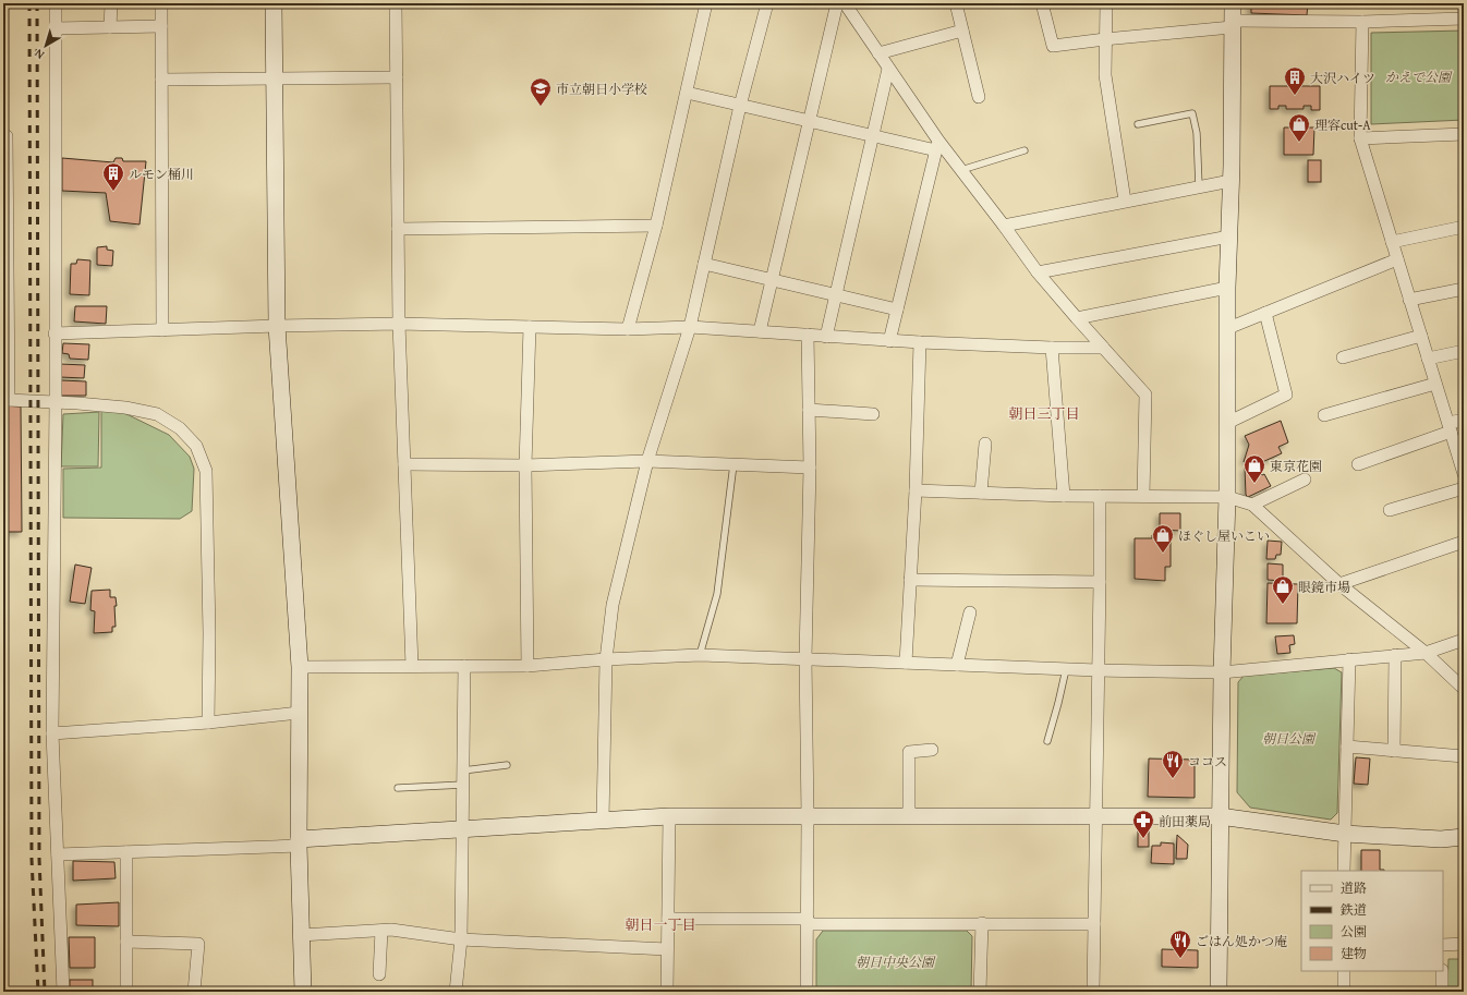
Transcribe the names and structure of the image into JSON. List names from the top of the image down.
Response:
{
  "districts": ["朝日三丁目", "朝日一丁目"],
  "parks": ["かえで公園", "朝日公園", "朝日中央公園"],
  "places": {
    "building": ["大沢ハイツ", "ルモン桶川"],
    "school or university": ["市立朝日小学校"],
    "shop": [
      "理容cut-A",
      "東京花園",
      "ほぐし屋いこい",
      "眼鏡市場"
    ],
    "restaurant": ["ココス", "ごはん処かつ庵"],
    "pharmacy": ["前田薬局"]
  },
  "legend": [
    "道路",
    "鉄道",
    "公園",
    "建物"
  ],
  "north": "bottom left"
}
